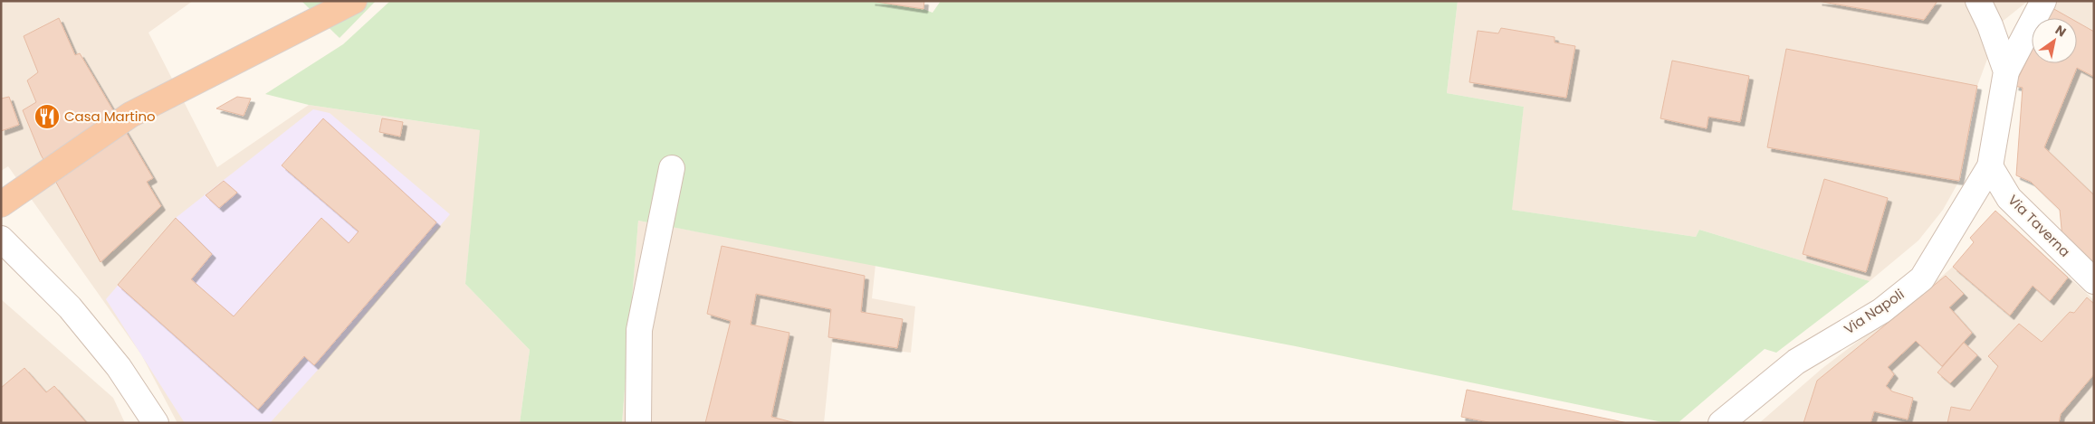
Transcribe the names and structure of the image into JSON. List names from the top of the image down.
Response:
{
  "streets": {
    "street": ["Via Taverna", "Via Napoli"]
  },
  "crossings": [
    ["Via Taverna", "Via Napoli"]
  ],
  "places": {
    "restaurant": ["Casa Martino"]
  },
  "north": "top right"
}
